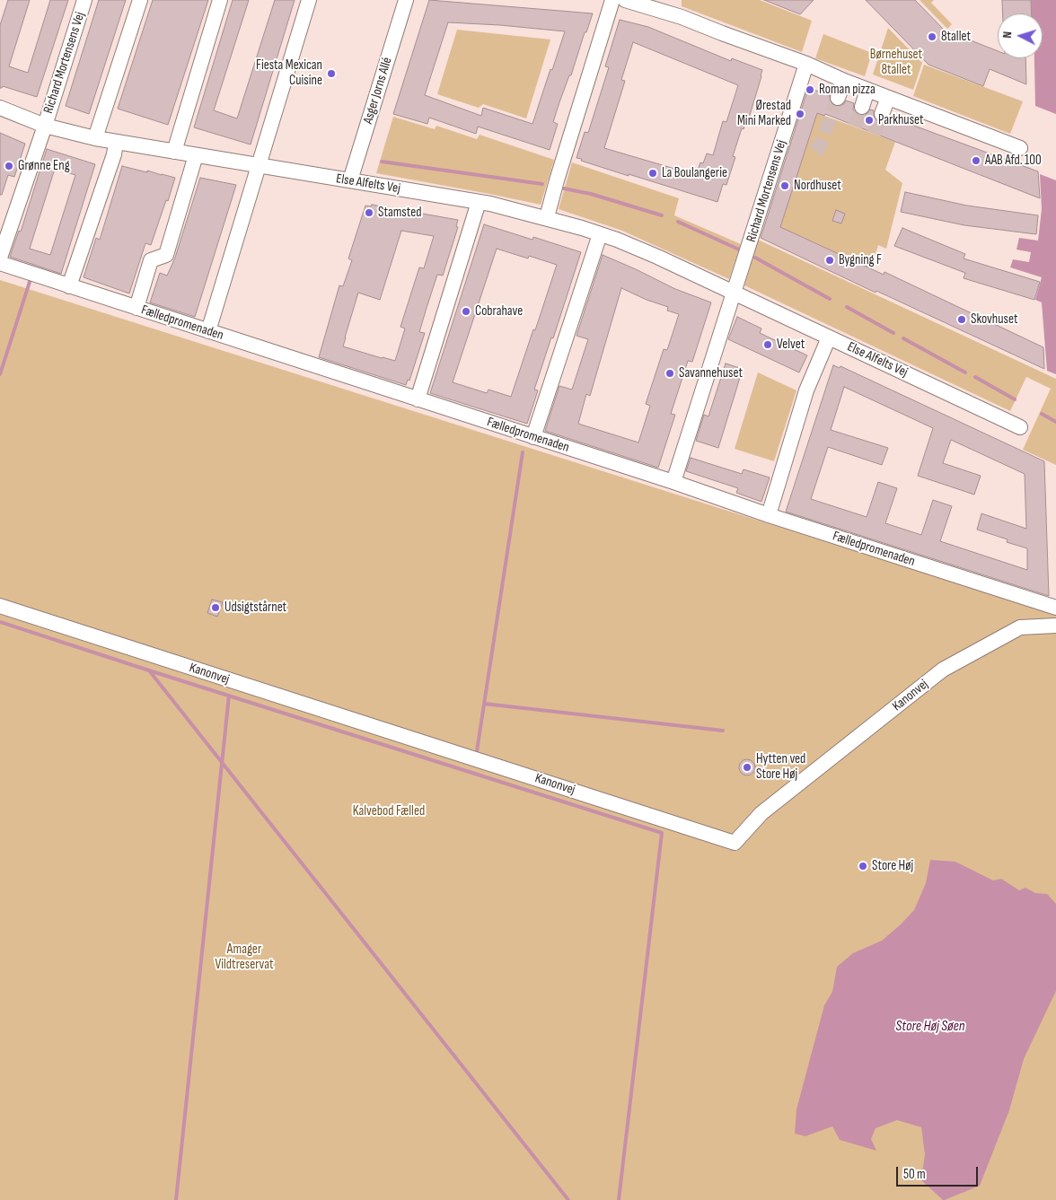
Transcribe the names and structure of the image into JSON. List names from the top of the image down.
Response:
{
  "streets": {
    "street": [
      "Richard Mortensens Vej",
      "Asger Jorns Allé",
      "Else Alfelts Vej",
      "Fælledpromenaden",
      "Kanonvej"
    ]
  },
  "crossings": [
    ["Richard Mortensens Vej", "Else Alfelts Vej"],
    ["Asger Jorns Allé", "Else Alfelts Vej"]
  ],
  "water": ["Store Høj Søen"],
  "parks": ["Børnehuset 8tallet", "Kalvebod Fælled", "Amager Vildtreservat"],
  "places": [
    "8tallet",
    "Fiesta Mexican Cuisine",
    "Roman pizza",
    "Ørestad Mini Marked",
    "Parkhuset",
    "AAB Afd. 100",
    "Grønne Eng",
    "La Boulangerie",
    "Nordhuset",
    "Stamsted",
    "Bygning F",
    "Cobrahave",
    "Skovhuset",
    "Velvet",
    "Savannehuset",
    "Udsigtstårnet",
    "Hytten ved Store Høj",
    "Store Høj"
  ],
  "scale_bar": "50 m",
  "north": "left"
}
